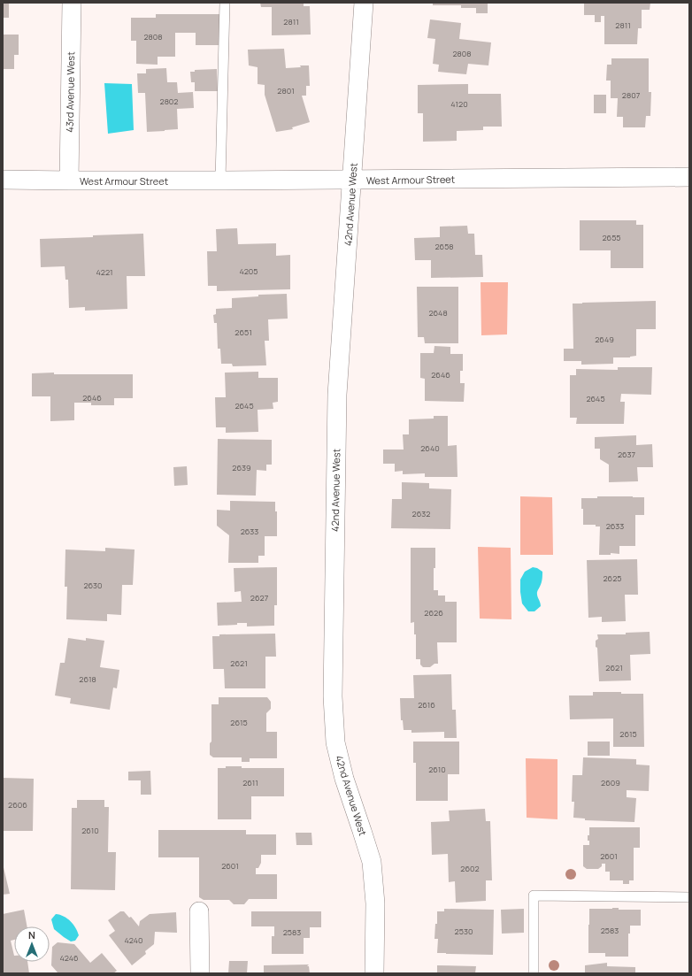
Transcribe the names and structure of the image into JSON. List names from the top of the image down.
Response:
{
  "streets": {
    "street": ["43rd Avenue West", "West Armour Street", "42nd Avenue West"]
  },
  "crossings": [
    ["43rd Avenue West", "West Armour Street"],
    ["West Armour Street", "42nd Avenue West"]
  ],
  "house_numbers": [
    "2811",
    "2811",
    "2808",
    "2808",
    "2801",
    "2807",
    "2802",
    "4120",
    "2655",
    "2658",
    "4205",
    "4221",
    "2648",
    "2651",
    "2649",
    "2646",
    "2646",
    "2645",
    "2645",
    "2640",
    "2637",
    "2639",
    "2632",
    "2633",
    "2633",
    "2625",
    "2630",
    "2627",
    "2626",
    "2621",
    "2621",
    "2618",
    "2616",
    "2615",
    "2615",
    "2610",
    "2611",
    "2609",
    "2606",
    "2610",
    "2601",
    "2601",
    "2602",
    "2583",
    "2530",
    "2583",
    "4240",
    "4246"
  ],
  "north": "top"
}
